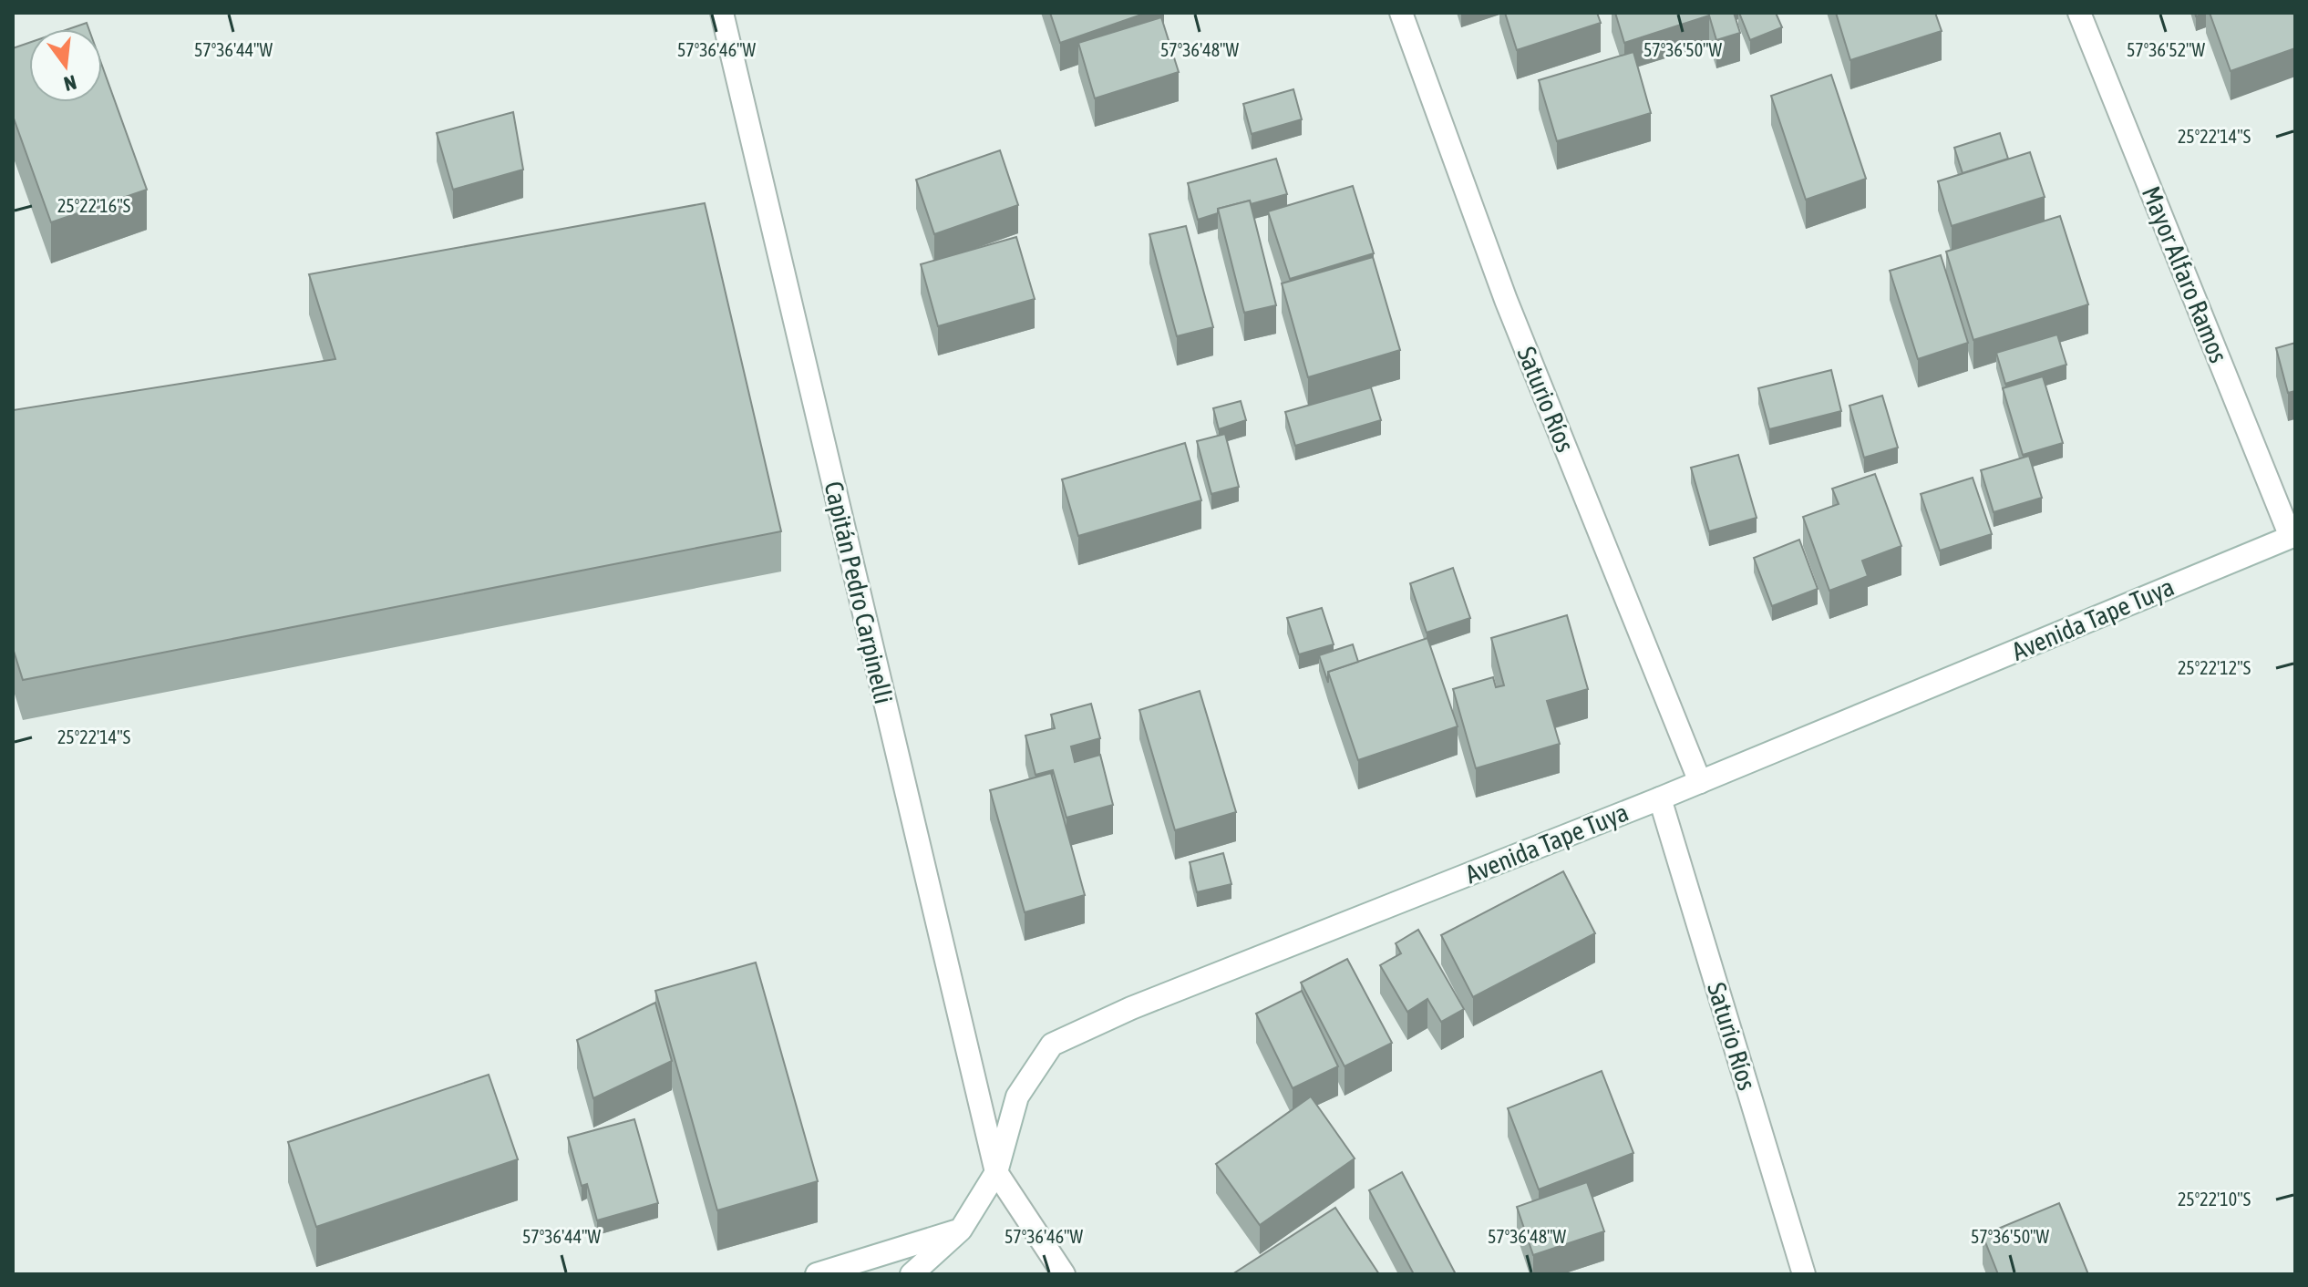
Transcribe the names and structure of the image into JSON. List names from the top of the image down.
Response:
{
  "streets": {
    "street": [
      "Mayor Alfaro Ramos",
      "Saturio Ríos",
      "Capitán Pedro Carpinelli",
      "Avenida Tape Tuya"
    ]
  },
  "crossings": [
    ["Mayor Alfaro Ramos", "Avenida Tape Tuya"],
    ["Saturio Ríos", "Avenida Tape Tuya"],
    ["Capitán Pedro Carpinelli", "Avenida Tape Tuya"]
  ],
  "north": "bottom",
  "coordinates": [
    "57°36'44\"W",
    "57°36'46\"W",
    "57°36'48\"W",
    "57°36'50\"W",
    "57°36'52\"W",
    "25°22'14\"S",
    "25°22'16\"S",
    "25°22'12\"S",
    "25°22'10\"S"
  ]
}
